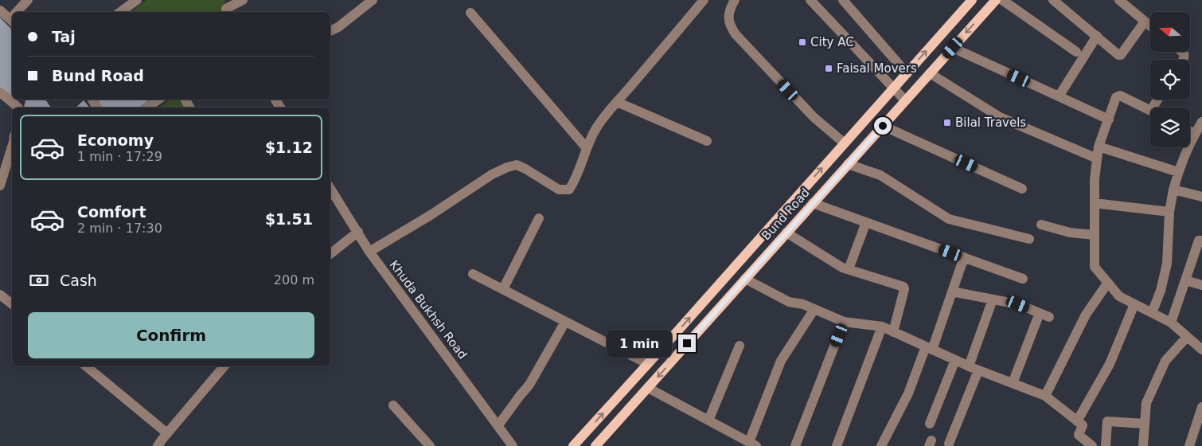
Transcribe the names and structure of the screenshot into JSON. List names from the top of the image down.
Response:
{
  "streets": {
    "main road": ["Bund Road"],
    "street": ["Khuda Bukhsh Road"]
  },
  "places": {
    "transit": ["City AC", "Faisal Movers", "Bilal Travels"]
  },
  "north": "left",
  "page": {
    "banner": ["Taj", "Bund Road"],
    "list": [
      {
        "name": "Economy",
        "note": "1 min · 17:29",
        "value": "$1.12"
      },
      {
        "name": "Comfort",
        "note": "2 min · 17:30",
        "value": "$1.51"
      }
    ],
    "pay": ["Cash", "200 m"],
    "buttons": "Confirm",
    "bubble": "1 min"
  }
}
